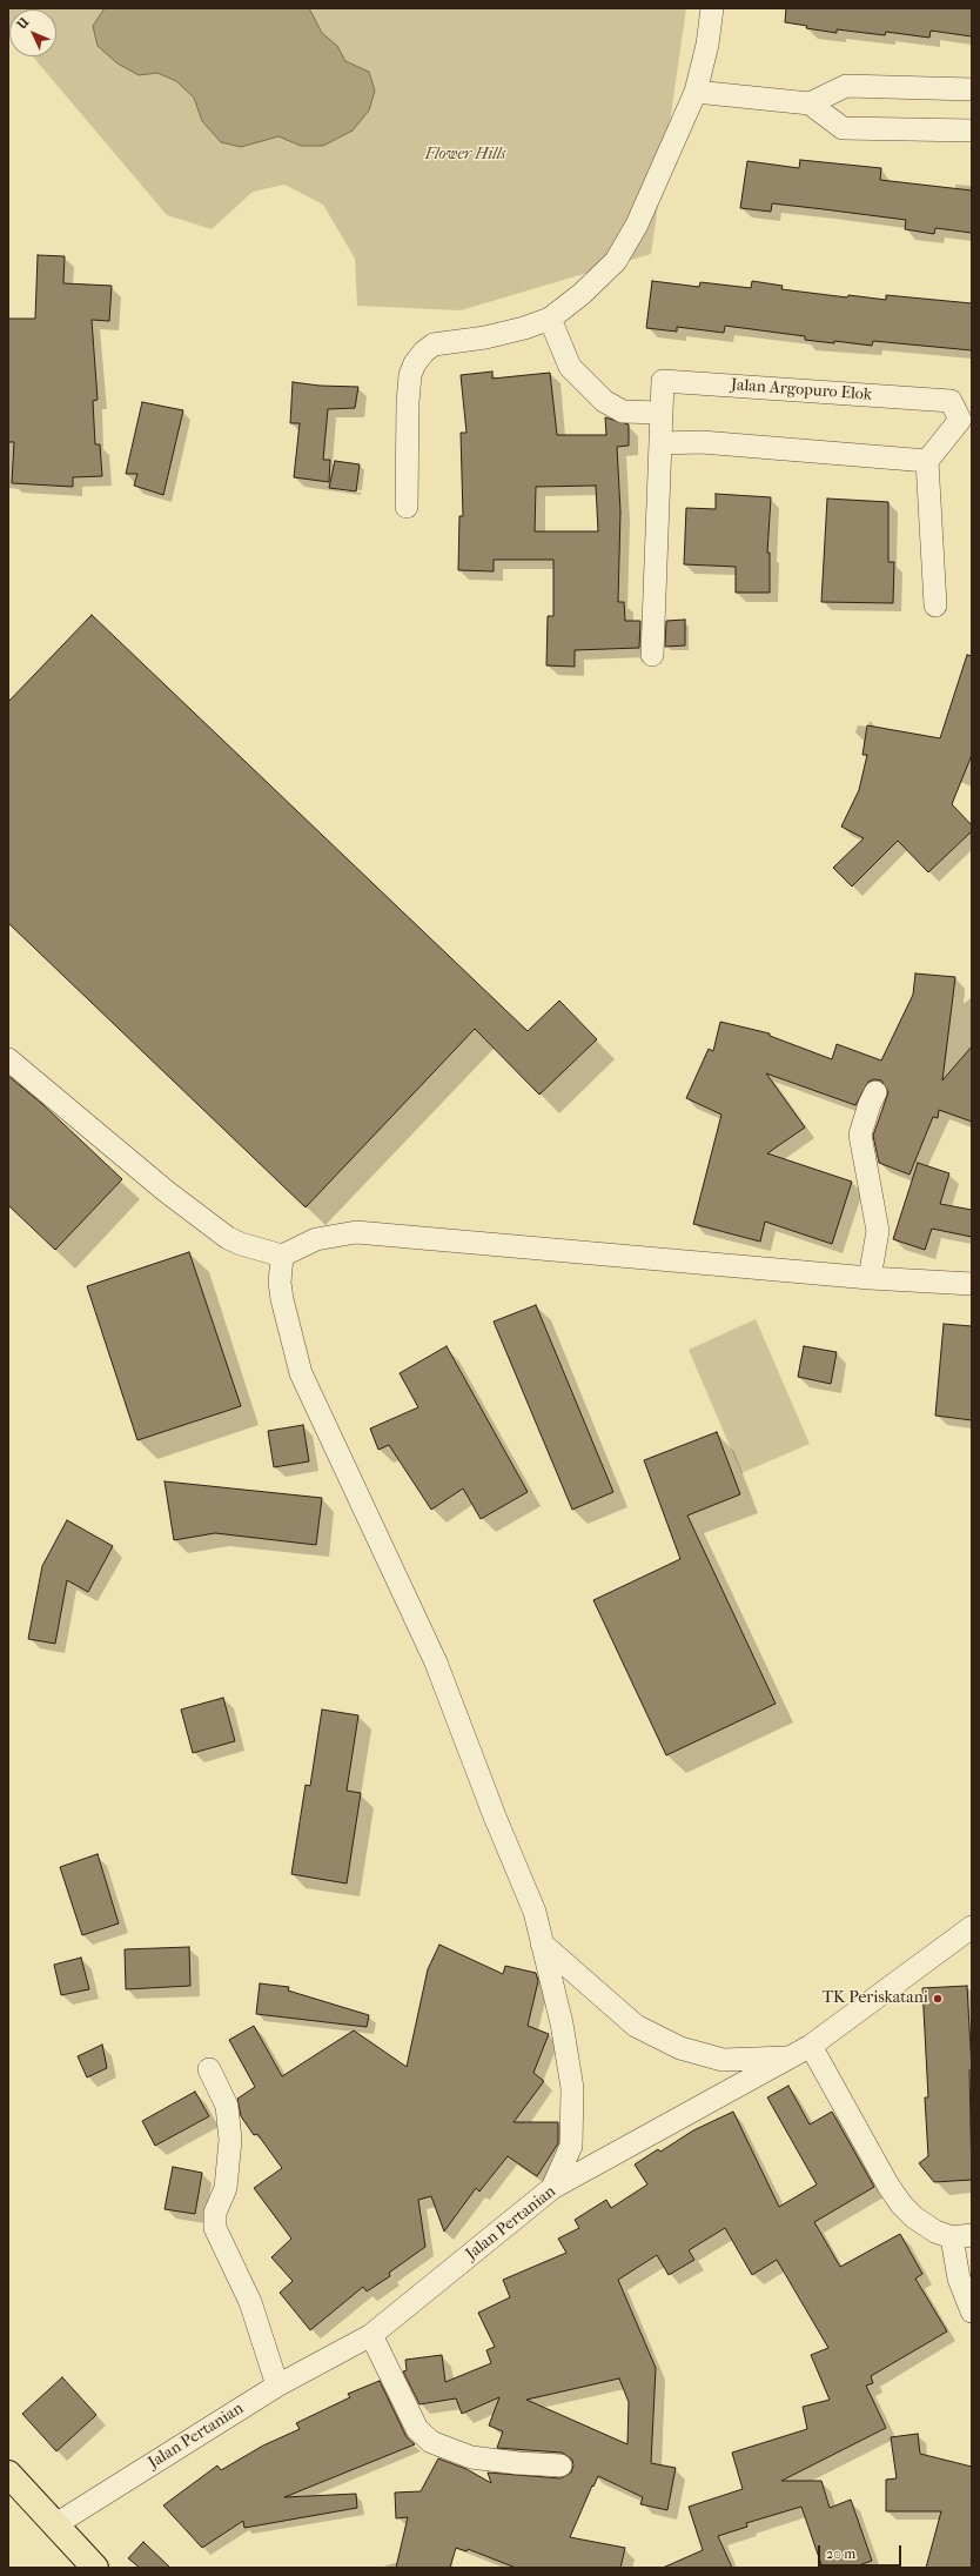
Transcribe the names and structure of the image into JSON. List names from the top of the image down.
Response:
{
  "streets": {
    "street": ["Jalan Argopuro Elok", "Jalan Pertanian"]
  },
  "parks": ["Flower Hills"],
  "places": ["TK Periskatani"],
  "scale_bar": "20 m",
  "north": "top left"
}
